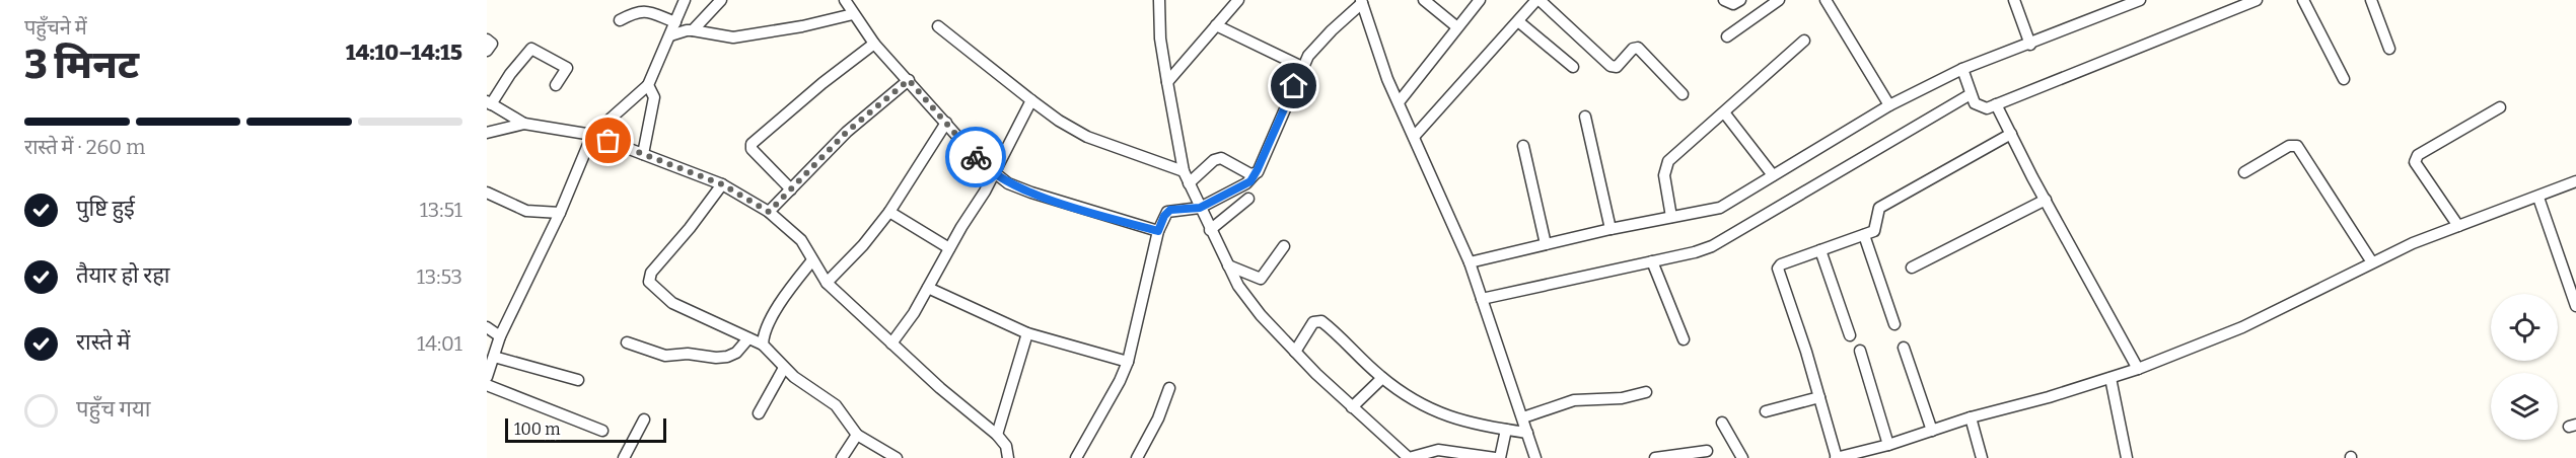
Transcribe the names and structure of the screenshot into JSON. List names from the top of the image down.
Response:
{
  "scale_bar": "100 m",
  "page": {
    "heading": ["3 मिनट", "पहुँचने में", "14:10–14:15"],
    "bar": "रास्ते में · 260 m",
    "list": [
      ["पुष्टि हुई", "13:51"],
      ["तैयार हो रहा", "13:53"],
      ["रास्ते में", "14:01"],
      "पहुँच गया"
    ],
    "scale": "100 m"
  }
}
